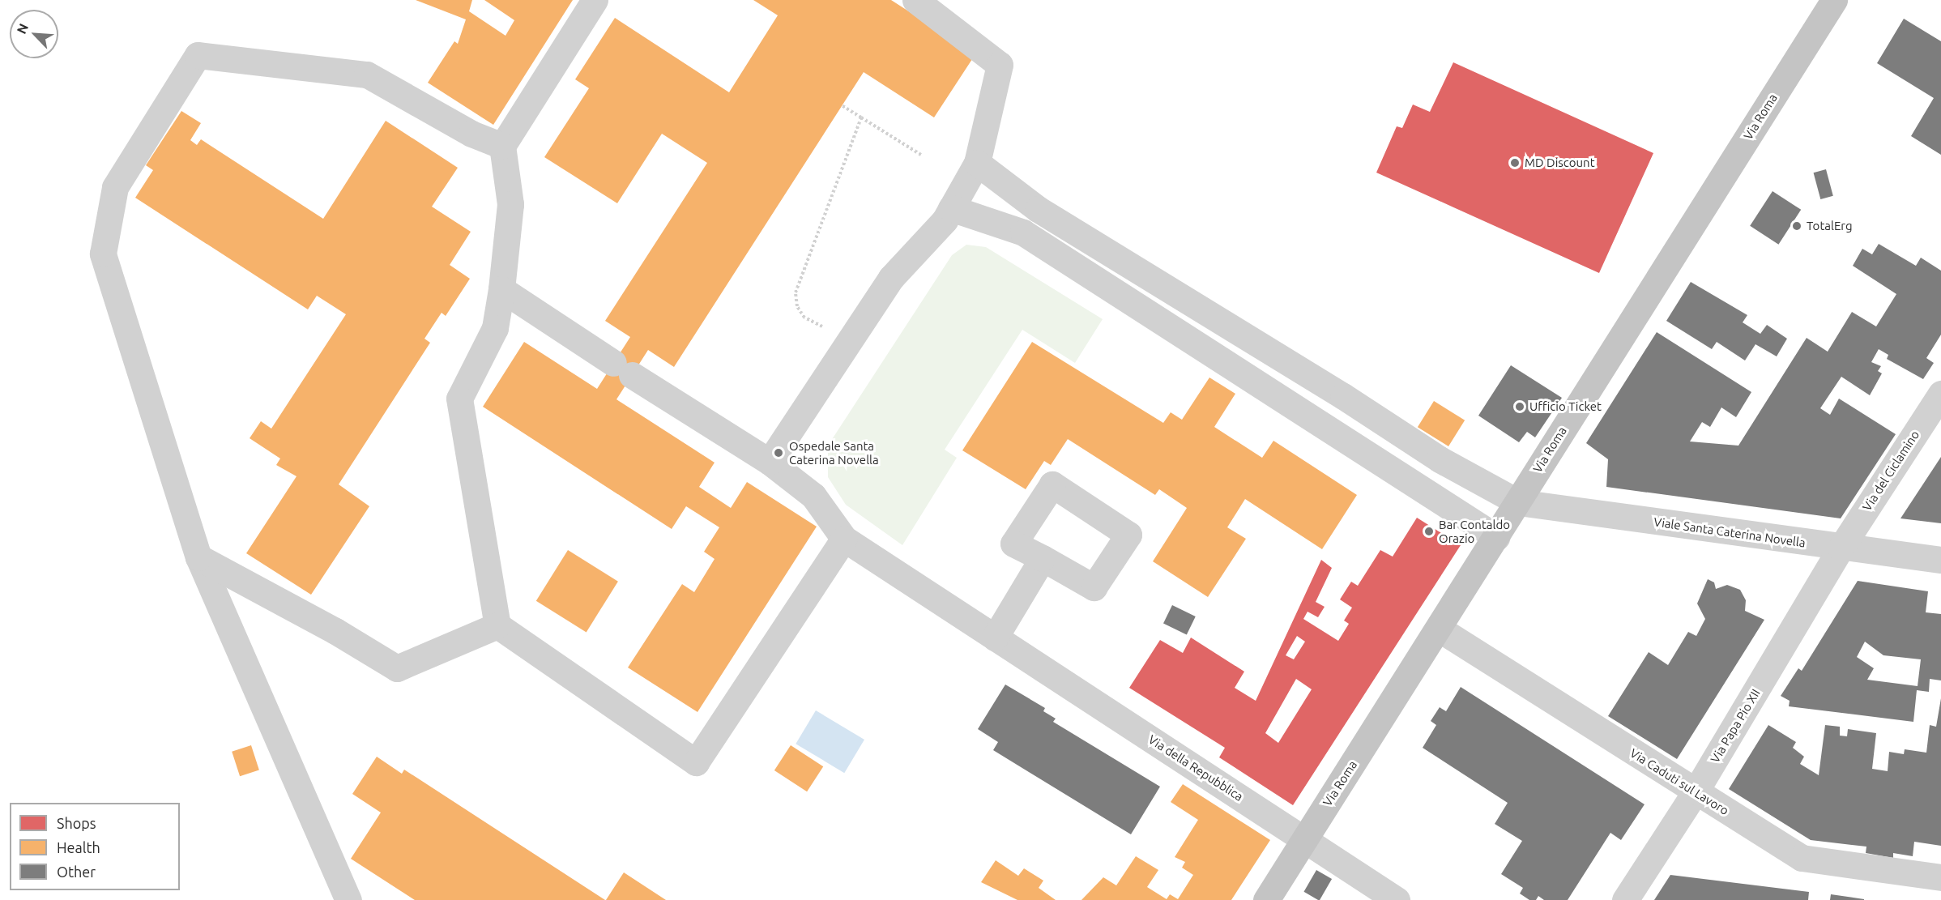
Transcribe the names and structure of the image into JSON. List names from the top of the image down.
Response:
{
  "streets": {
    "main road": ["Via Roma"],
    "street": [
      "Via del Ciclamino",
      "Viale Santa Caterina Novella",
      "Via Papa Pio XII",
      "Via della Repubblica",
      "Via Caduti sul Lavoro"
    ]
  },
  "crossings": [
    ["Via Roma", "Viale Santa Caterina Novella"],
    ["Via Roma", "Via della Repubblica"],
    ["Via Roma", "Via Caduti sul Lavoro"],
    ["Via del Ciclamino", "Viale Santa Caterina Novella"],
    ["Via del Ciclamino", "Via Papa Pio XII"],
    ["Viale Santa Caterina Novella", "Via Papa Pio XII"],
    ["Via Papa Pio XII", "Via Caduti sul Lavoro"]
  ],
  "places": [
    "MD Discount",
    "TotalErg",
    "Ufficio Ticket",
    "Ospedale Santa Caterina Novella",
    "Bar Contaldo Orazio"
  ],
  "legend": ["Shops", "Health", "Other"],
  "north": "top left"
}
